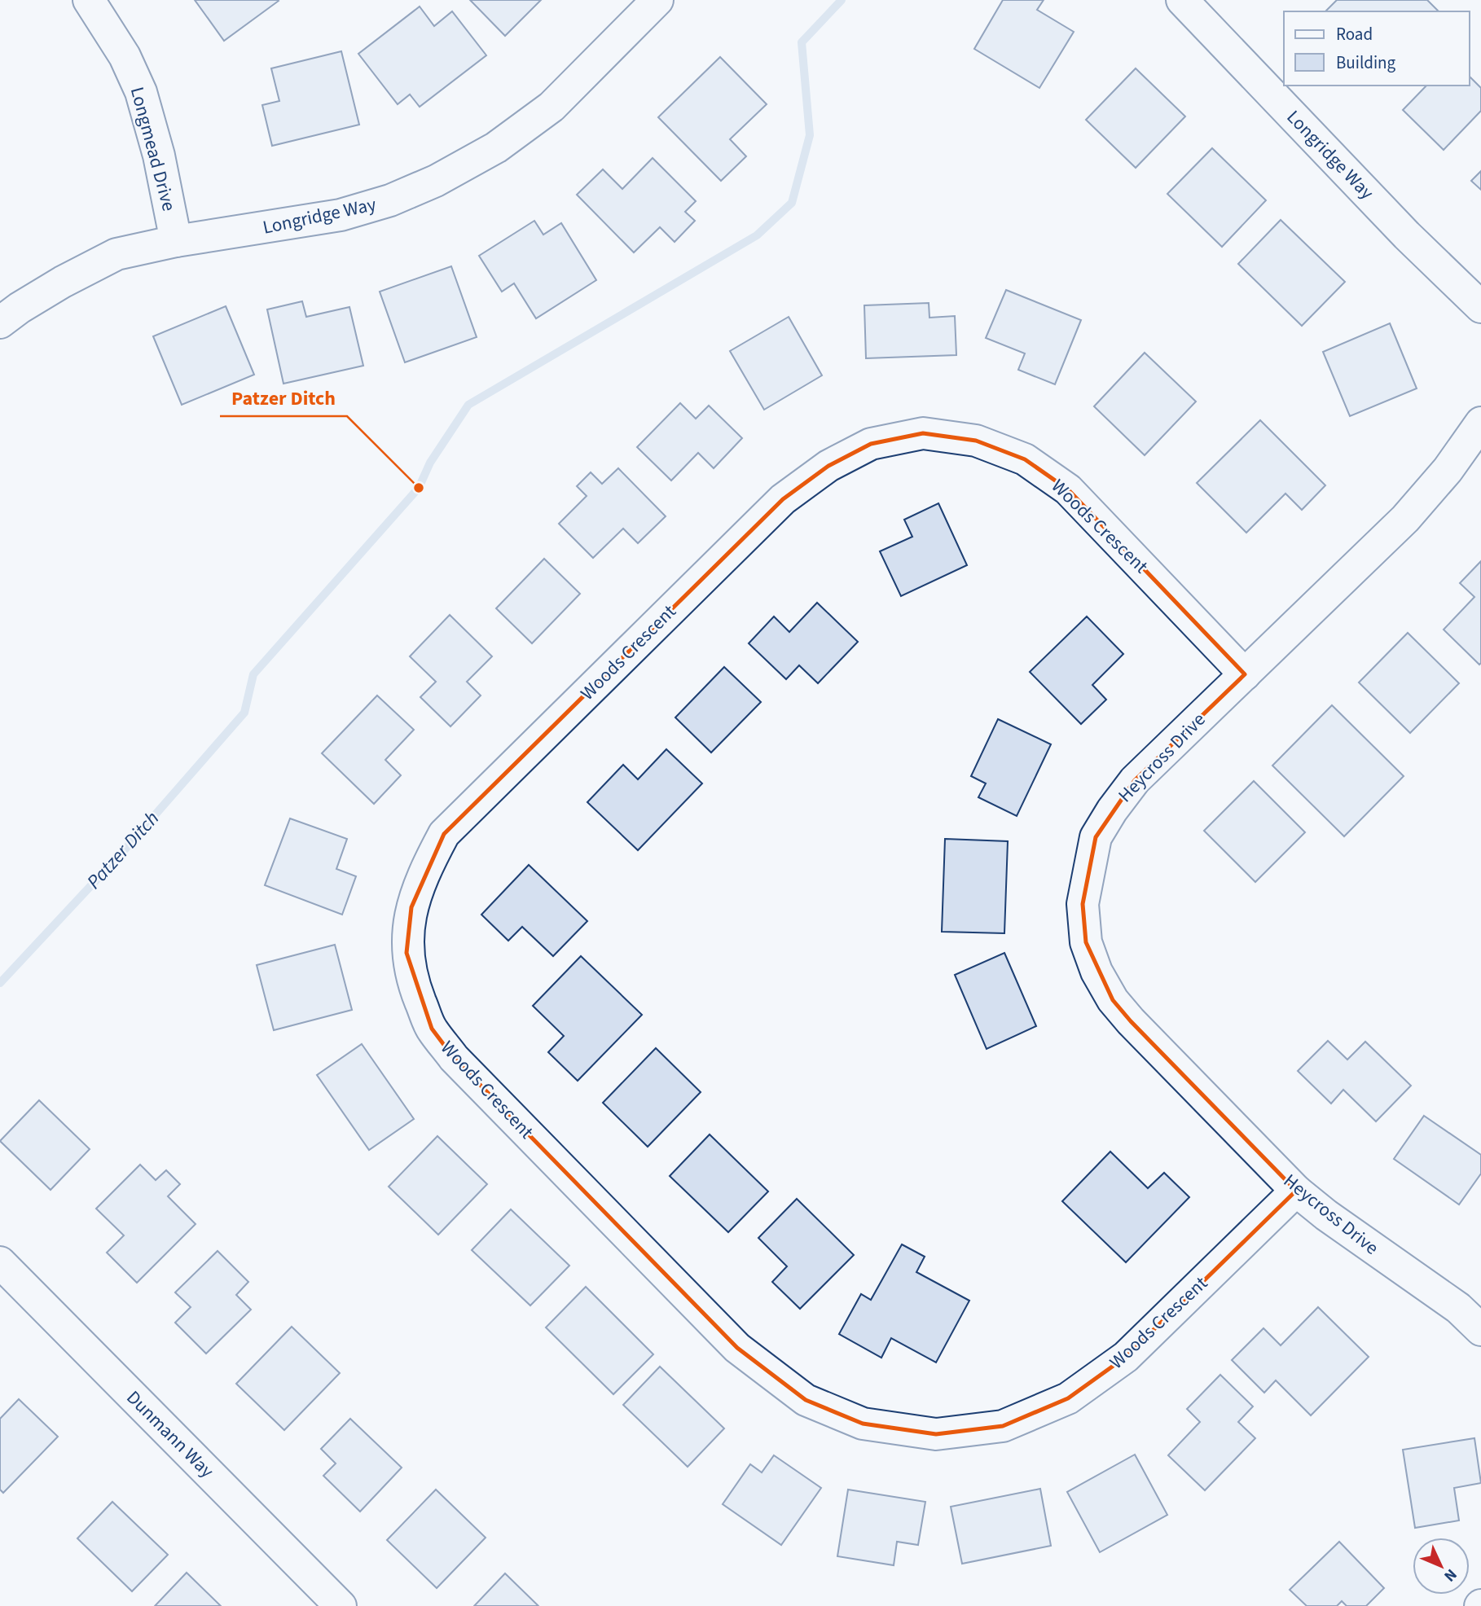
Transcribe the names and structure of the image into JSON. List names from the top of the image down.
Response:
{
  "streets": {
    "street": [
      "Longmead Drive",
      "Longridge Way",
      "Woods Crescent",
      "Heycross Drive",
      "Dunmann Way"
    ]
  },
  "crossings": [
    ["Longmead Drive", "Longridge Way"],
    ["Woods Crescent", "Heycross Drive"]
  ],
  "water": ["Patzer Ditch"],
  "places": ["Patzer Ditch"],
  "legend": ["Road", "Building"],
  "north": "bottom right"
}
